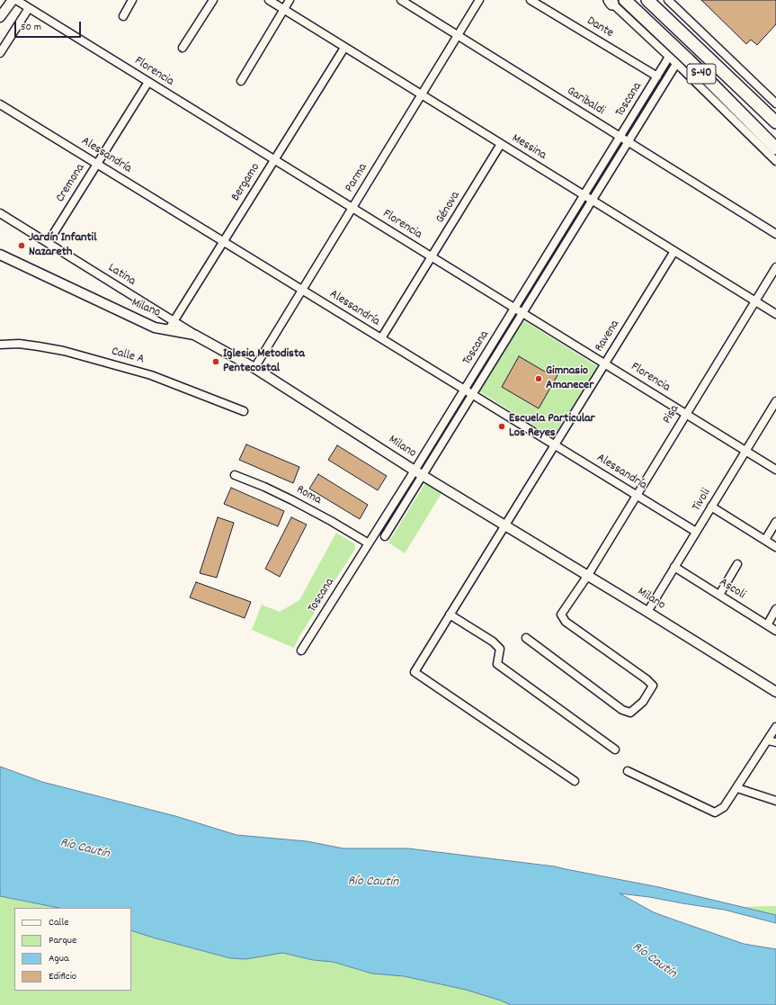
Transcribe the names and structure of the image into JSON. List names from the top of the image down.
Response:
{
  "streets": {
    "main road": ["S-40"],
    "street": [
      "Dante",
      "Florencia",
      "Toscana",
      "Garibaldi",
      "Messina",
      "Alessandría",
      "Parma",
      "Bergamo",
      "Cremona",
      "Génova",
      "Latina",
      "Milano",
      "Ravena",
      "Calle A",
      "Pisa",
      "Roma",
      "Tivoli",
      "Ascoli"
    ]
  },
  "crossings": [
    ["Dante", "Toscana"],
    ["Florencia", "Toscana"],
    ["Florencia", "Parma"],
    ["Florencia", "Bergamo"],
    ["Florencia", "Cremona"],
    ["Florencia", "Génova"],
    ["Florencia", "Ravena"],
    ["Florencia", "Pisa"],
    ["Florencia", "Tivoli"],
    ["Toscana", "Garibaldi"],
    ["Toscana", "Messina"],
    ["Toscana", "Alessandría"],
    ["Toscana", "Milano"],
    ["Toscana", "Roma"],
    ["Garibaldi", "Parma"],
    ["Messina", "Parma"],
    ["Messina", "Bergamo"],
    ["Messina", "Génova"],
    ["Messina", "Ravena"],
    ["Messina", "Pisa"],
    ["Alessandría", "Parma"],
    ["Alessandría", "Bergamo"],
    ["Alessandría", "Cremona"],
    ["Alessandría", "Génova"],
    ["Alessandría", "Ravena"],
    ["Alessandría", "Pisa"],
    ["Alessandría", "Tivoli"],
    ["Parma", "Milano"],
    ["Bergamo", "Latina"],
    ["Bergamo", "Milano"],
    ["Cremona", "Latina"],
    ["Latina", "Milano"],
    ["Milano", "Ravena"],
    ["Milano", "Pisa"],
    ["Milano", "Tivoli"],
    ["Tivoli", "Ascoli"]
  ],
  "water": ["Río Cautín"],
  "places": [
    "Jardín Infantil Nazareth",
    "Iglesia Metodista Pentecostal",
    "Gimnasio Amanecer",
    "Escuela Particular Los Reyes"
  ],
  "legend": [
    "Calle",
    "Parque",
    "Agua",
    "Edificio"
  ],
  "scale_bar": "50 m"
}
